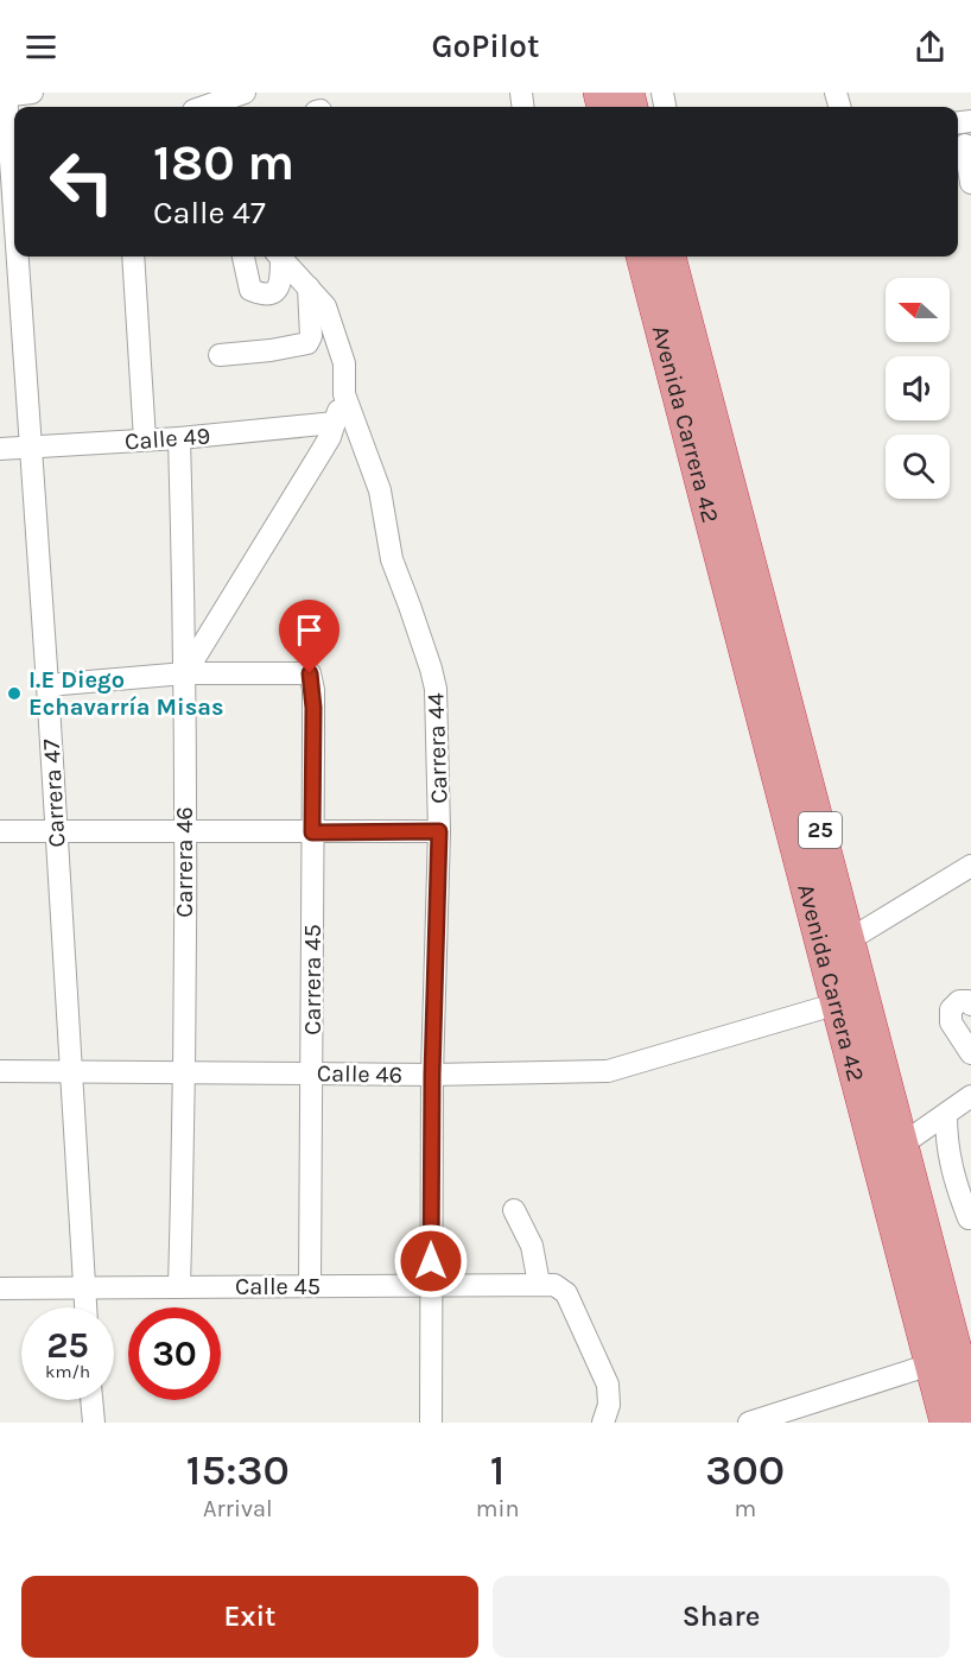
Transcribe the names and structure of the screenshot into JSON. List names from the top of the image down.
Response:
{
  "streets": {
    "highway": ["Avenida Carrera 42", "25"],
    "street": [
      "Calle 49",
      "Carrera 44",
      "Carrera 47",
      "Carrera 46",
      "Carrera 45",
      "Calle 46",
      "Calle 45"
    ]
  },
  "crossings": [
    ["Avenida Carrera 42", "Calle 46"],
    ["Calle 49", "Carrera 47"],
    ["Calle 49", "Carrera 46"],
    ["Carrera 44", "Calle 46"],
    ["Carrera 44", "Calle 45"],
    ["Carrera 47", "Calle 46"],
    ["Carrera 47", "Calle 45"],
    ["Carrera 46", "Carrera 45"],
    ["Carrera 46", "Calle 46"],
    ["Carrera 46", "Calle 45"],
    ["Carrera 45", "Calle 46"],
    ["Carrera 45", "Calle 45"]
  ],
  "places": ["I.E Diego Echavarría Misas"],
  "north": "left",
  "page": {
    "header": "GoPilot",
    "turn": ["180 m", "Calle 47"],
    "speed": "25 km/h",
    "limit": "30",
    "eta": [
      "15:30",
      "Arrival",
      "1",
      "min",
      "300",
      "m"
    ],
    "buttons": ["Exit", "Share"]
  }
}
